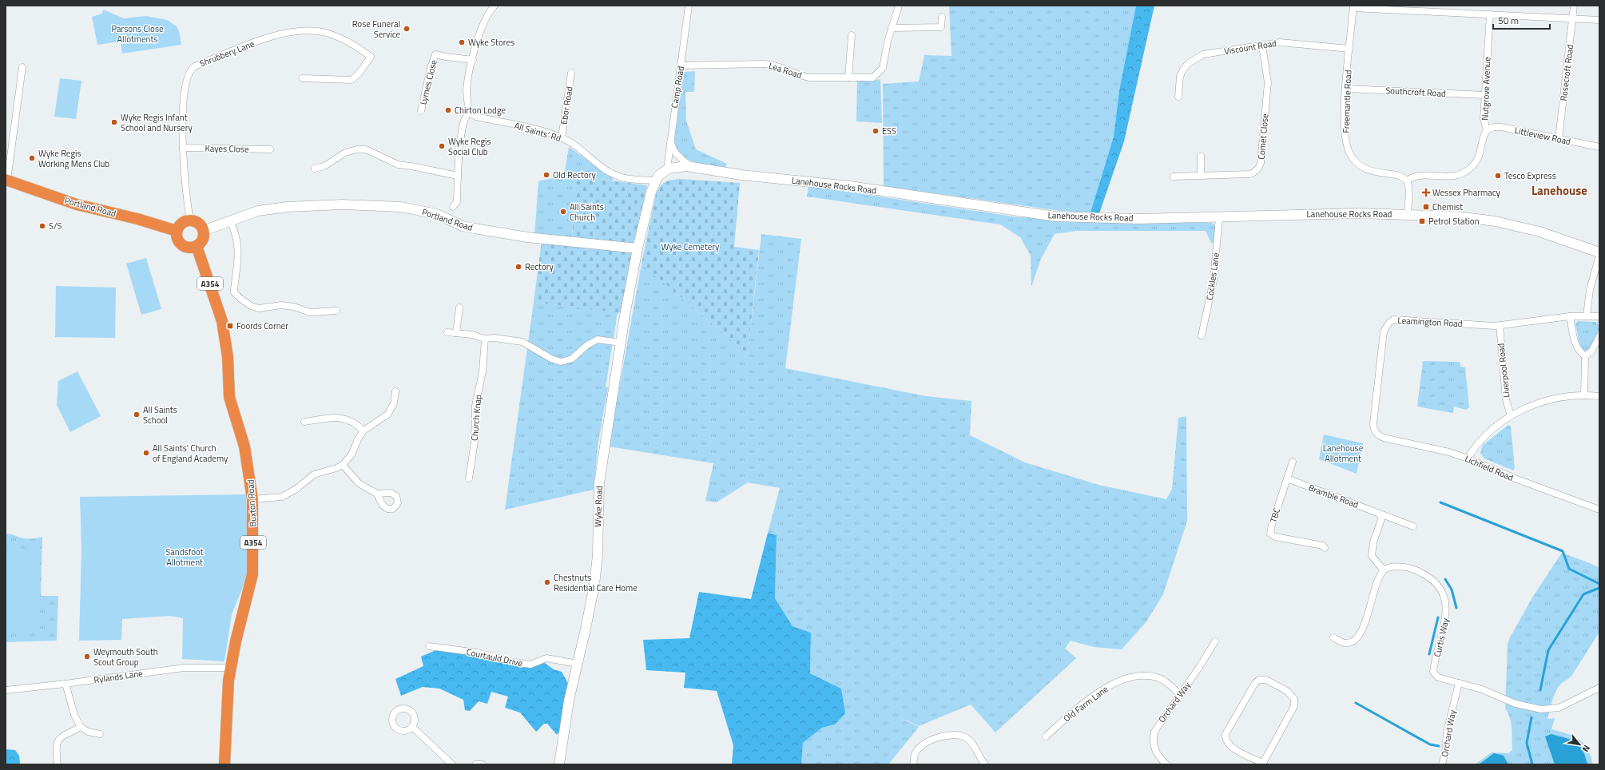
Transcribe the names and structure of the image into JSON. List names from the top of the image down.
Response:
{
  "streets": {
    "highway": ["Portland Road", "A354", "Buxton Road"],
    "main road": ["Lanehouse Rocks Road", "Wyke Road"],
    "street": [
      "Viscount Road",
      "Shrubbery Lane",
      "Lea Road",
      "Rosecroft Road",
      "Lymes Close",
      "Camp Road",
      "Nutgrove Avenue",
      "Southcroft Road",
      "Freemantle Road",
      "Ebor Road",
      "All Saints' Rd",
      "Littleview Road",
      "Comet Close",
      "Kayes Close",
      "Cockles Lane",
      "Leamington Road",
      "Liverpool Road",
      "Church Knap",
      "Lichfield Road",
      "Bramble Road",
      "TBC",
      "Curtis Way",
      "Courtauld Drive",
      "Rylands Lane",
      "Orchard Way",
      "Old Farm Lane"
    ]
  },
  "crossings": [
    ["Viscount Road", "Freemantle Road"],
    ["Viscount Road", "Comet Close"],
    ["Shrubbery Lane", "Kayes Close"],
    ["Shrubbery Lane", "Portland Road"],
    ["Shrubbery Lane", "Buxton Road"],
    ["Lea Road", "Camp Road"],
    ["Rosecroft Road", "Littleview Road"],
    ["Camp Road", "Lanehouse Rocks Road"],
    ["Nutgrove Avenue", "Southcroft Road"],
    ["Nutgrove Avenue", "Freemantle Road"],
    ["Nutgrove Avenue", "Littleview Road"],
    ["Southcroft Road", "Freemantle Road"],
    ["Ebor Road", "All Saints' Rd"],
    ["Lanehouse Rocks Road", "Cockles Lane"],
    ["Portland Road", "Buxton Road"],
    ["Portland Road", "Wyke Road"],
    ["Leamington Road", "Liverpool Road"],
    ["Leamington Road", "Lichfield Road"],
    ["Bramble Road", "TBC"],
    ["Buxton Road", "Rylands Lane"],
    ["Wyke Road", "Courtauld Drive"],
    ["Curtis Way", "Orchard Way"],
    ["Orchard Way", "Old Farm Lane"]
  ],
  "districts": ["Lanehouse"],
  "parks": [
    "Parsons Close Allotments",
    "Wyke Cemetery",
    "Lanehouse Allotment",
    "Sandsfoot Allotment"
  ],
  "places": {
    "other": [
      "Rose Funeral Service",
      "Wyke Stores",
      "Chirton Lodge",
      "Wyke Regis Infant School and Nursery",
      "ESS",
      "Wyke Regis Social Club",
      "Wyke Regis Working Mens Club",
      "Old Rectory",
      "Tesco Express",
      "All Saints Church",
      "S/S",
      "Rectory",
      "All Saints School",
      "All Saints' Church of England Academy",
      "Chestnuts Residential Care Home",
      "Weymouth South Scout Group"
    ],
    "health": ["Wessex Pharmacy"],
    "transit": ["Chemist", "Petrol Station", "Foords Corner"]
  },
  "scale_bar": "50 m",
  "north": "bottom right"
}
